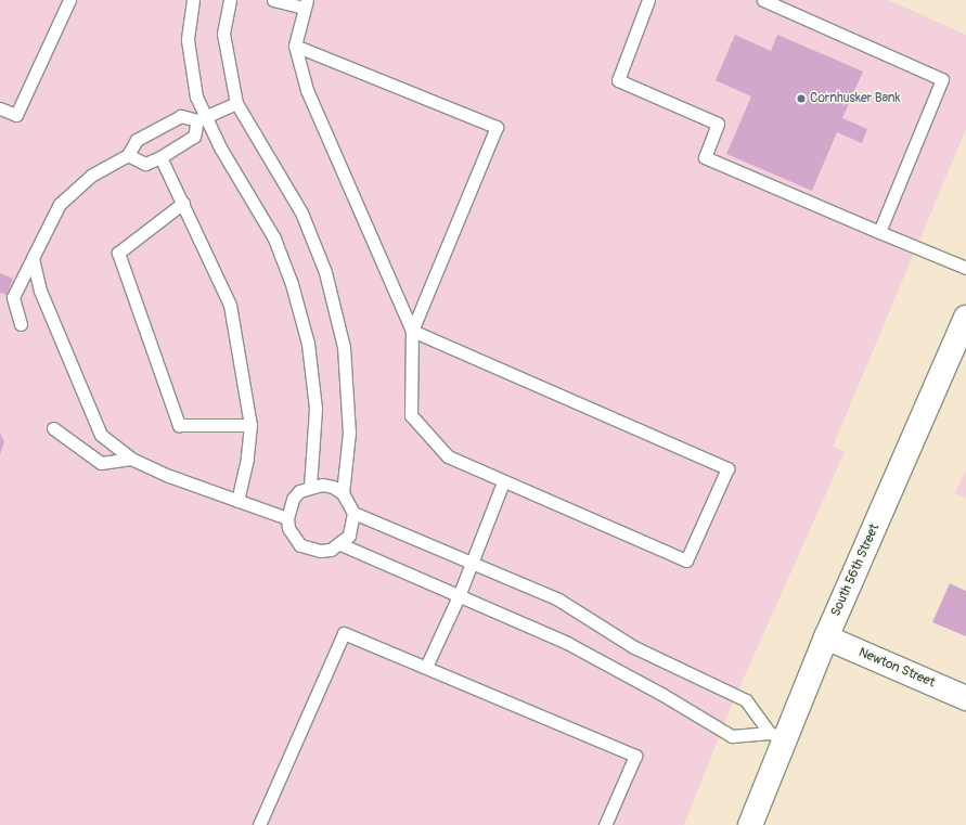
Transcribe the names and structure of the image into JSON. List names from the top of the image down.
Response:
{
  "streets": {
    "main road": ["South 56th Street", "Newton Street"]
  },
  "crossings": [
    ["South 56th Street", "Newton Street"]
  ],
  "places": ["Cornhusker Bank"]
}
